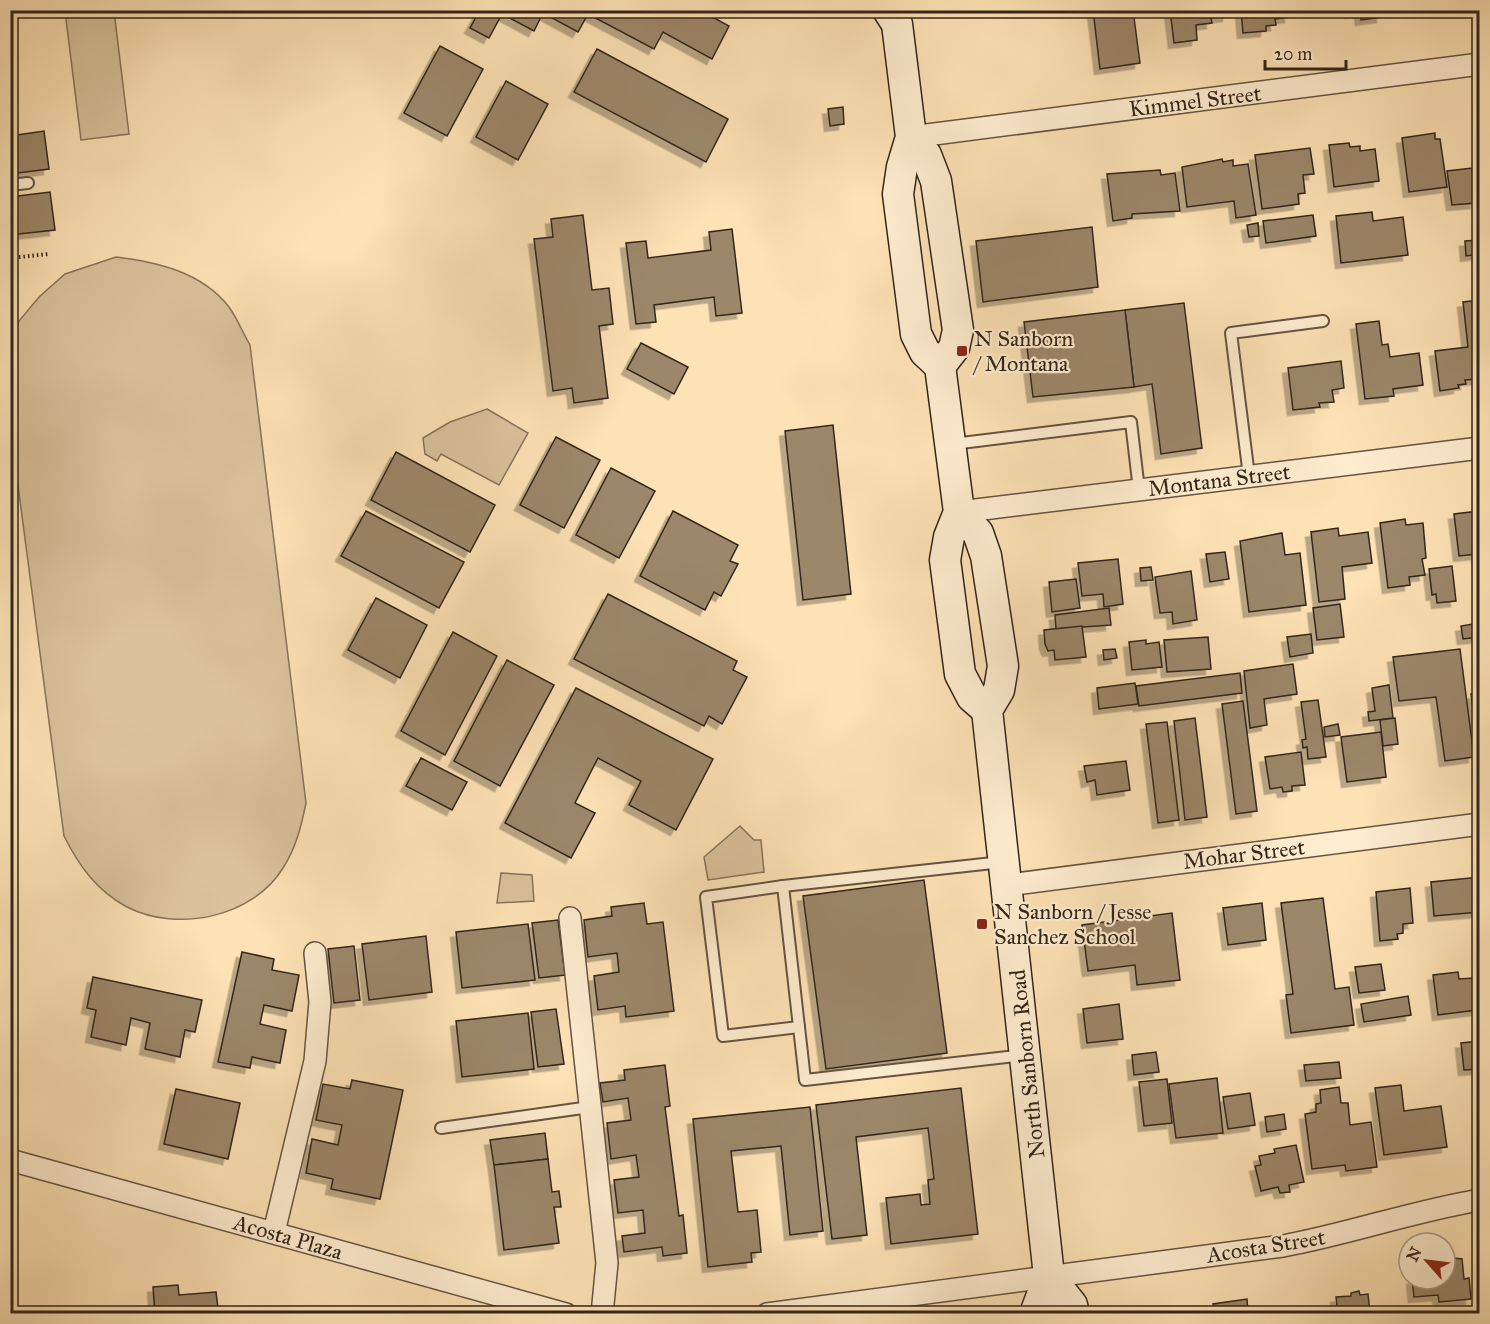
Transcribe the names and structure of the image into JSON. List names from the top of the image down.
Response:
{
  "streets": {
    "main road": ["North Sanborn Road"],
    "street": [
      "Kimmel Street",
      "Montana Street",
      "Mohar Street",
      "Acosta Plaza",
      "Acosta Street"
    ]
  },
  "crossings": [
    ["Mohar Street", "North Sanborn Road"],
    ["North Sanborn Road", "Acosta Street"]
  ],
  "places": {
    "transit": ["N Sanborn / Montana", "N Sanborn / Jesse Sanchez School"]
  },
  "scale_bar": "20 m",
  "north": "top left"
}
